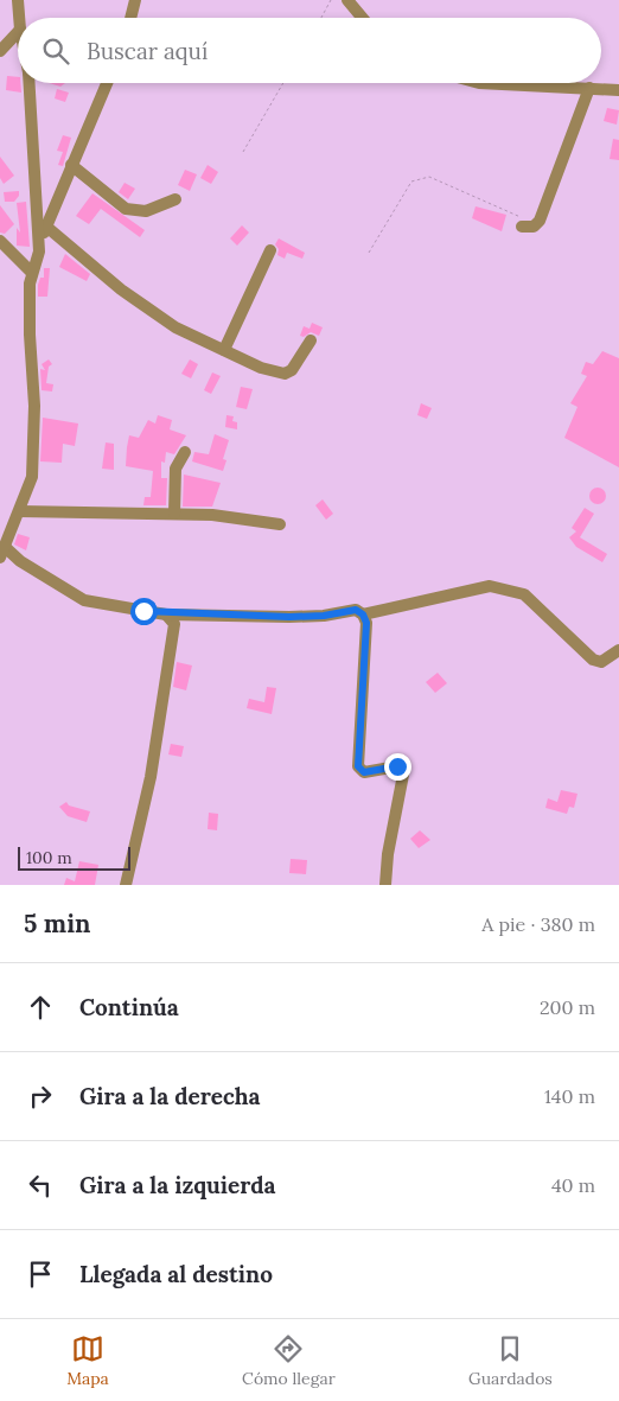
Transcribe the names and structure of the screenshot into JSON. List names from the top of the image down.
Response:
{
  "scale_bar": "100 m",
  "page": {
    "search": "Buscar aquí",
    "scale": "100 m",
    "heading": ["5 min", "A pie · 380 m"],
    "list": [
      ["Continúa", "200 m"],
      ["Gira a la derecha", "140 m"],
      ["Gira a la izquierda", "40 m"],
      "Llegada al destino"
    ],
    "nav": ["Mapa", "Cómo llegar", "Guardados"]
  }
}
